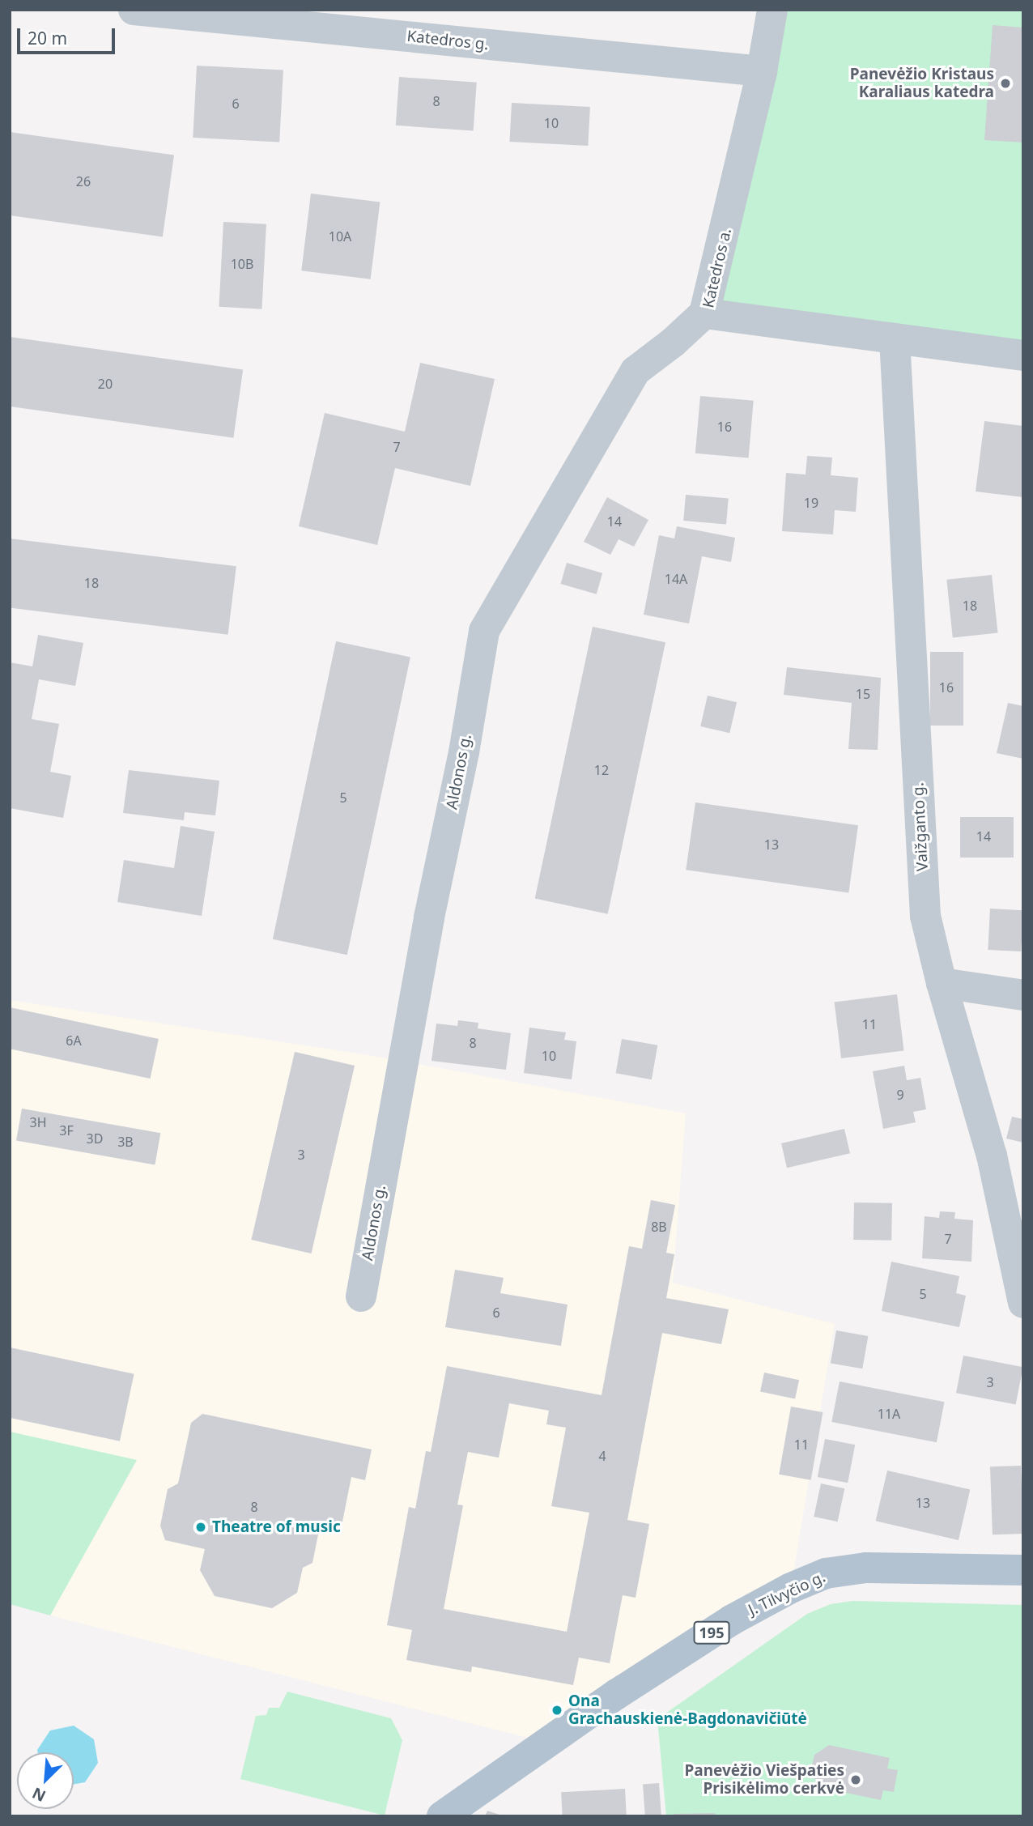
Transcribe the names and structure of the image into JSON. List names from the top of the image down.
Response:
{
  "streets": {
    "main road": ["J. Tilvyčio g.", "195"],
    "street": [
      "Katedros g.",
      "Katedros a.",
      "Aldonos g.",
      "Vaižganto g."
    ]
  },
  "crossings": [
    ["Katedros g.", "Katedros a."],
    ["Katedros a.", "Aldonos g."],
    ["Katedros a.", "Vaižganto g."]
  ],
  "places": [
    "Panevėžio Kristaus Karaliaus katedra",
    "Theatre of music",
    "Ona Grachauskienė-Bagdonavičiūtė",
    "Panevėžio Viešpaties Prisikėlimo cerkvė"
  ],
  "house_numbers": [
    "8",
    "6",
    "10",
    "26",
    "10A",
    "10B",
    "20",
    "16",
    "7",
    "19",
    "14",
    "14A",
    "18",
    "18",
    "16",
    "15",
    "12",
    "5",
    "14",
    "13",
    "11",
    "6A",
    "8",
    "10",
    "9",
    "3H",
    "3F",
    "3D",
    "3B",
    "3",
    "8B",
    "7",
    "5",
    "6",
    "3",
    "11A",
    "11",
    "4",
    "13",
    "8"
  ],
  "scale_bar": "20 m",
  "north": "bottom left"
}
